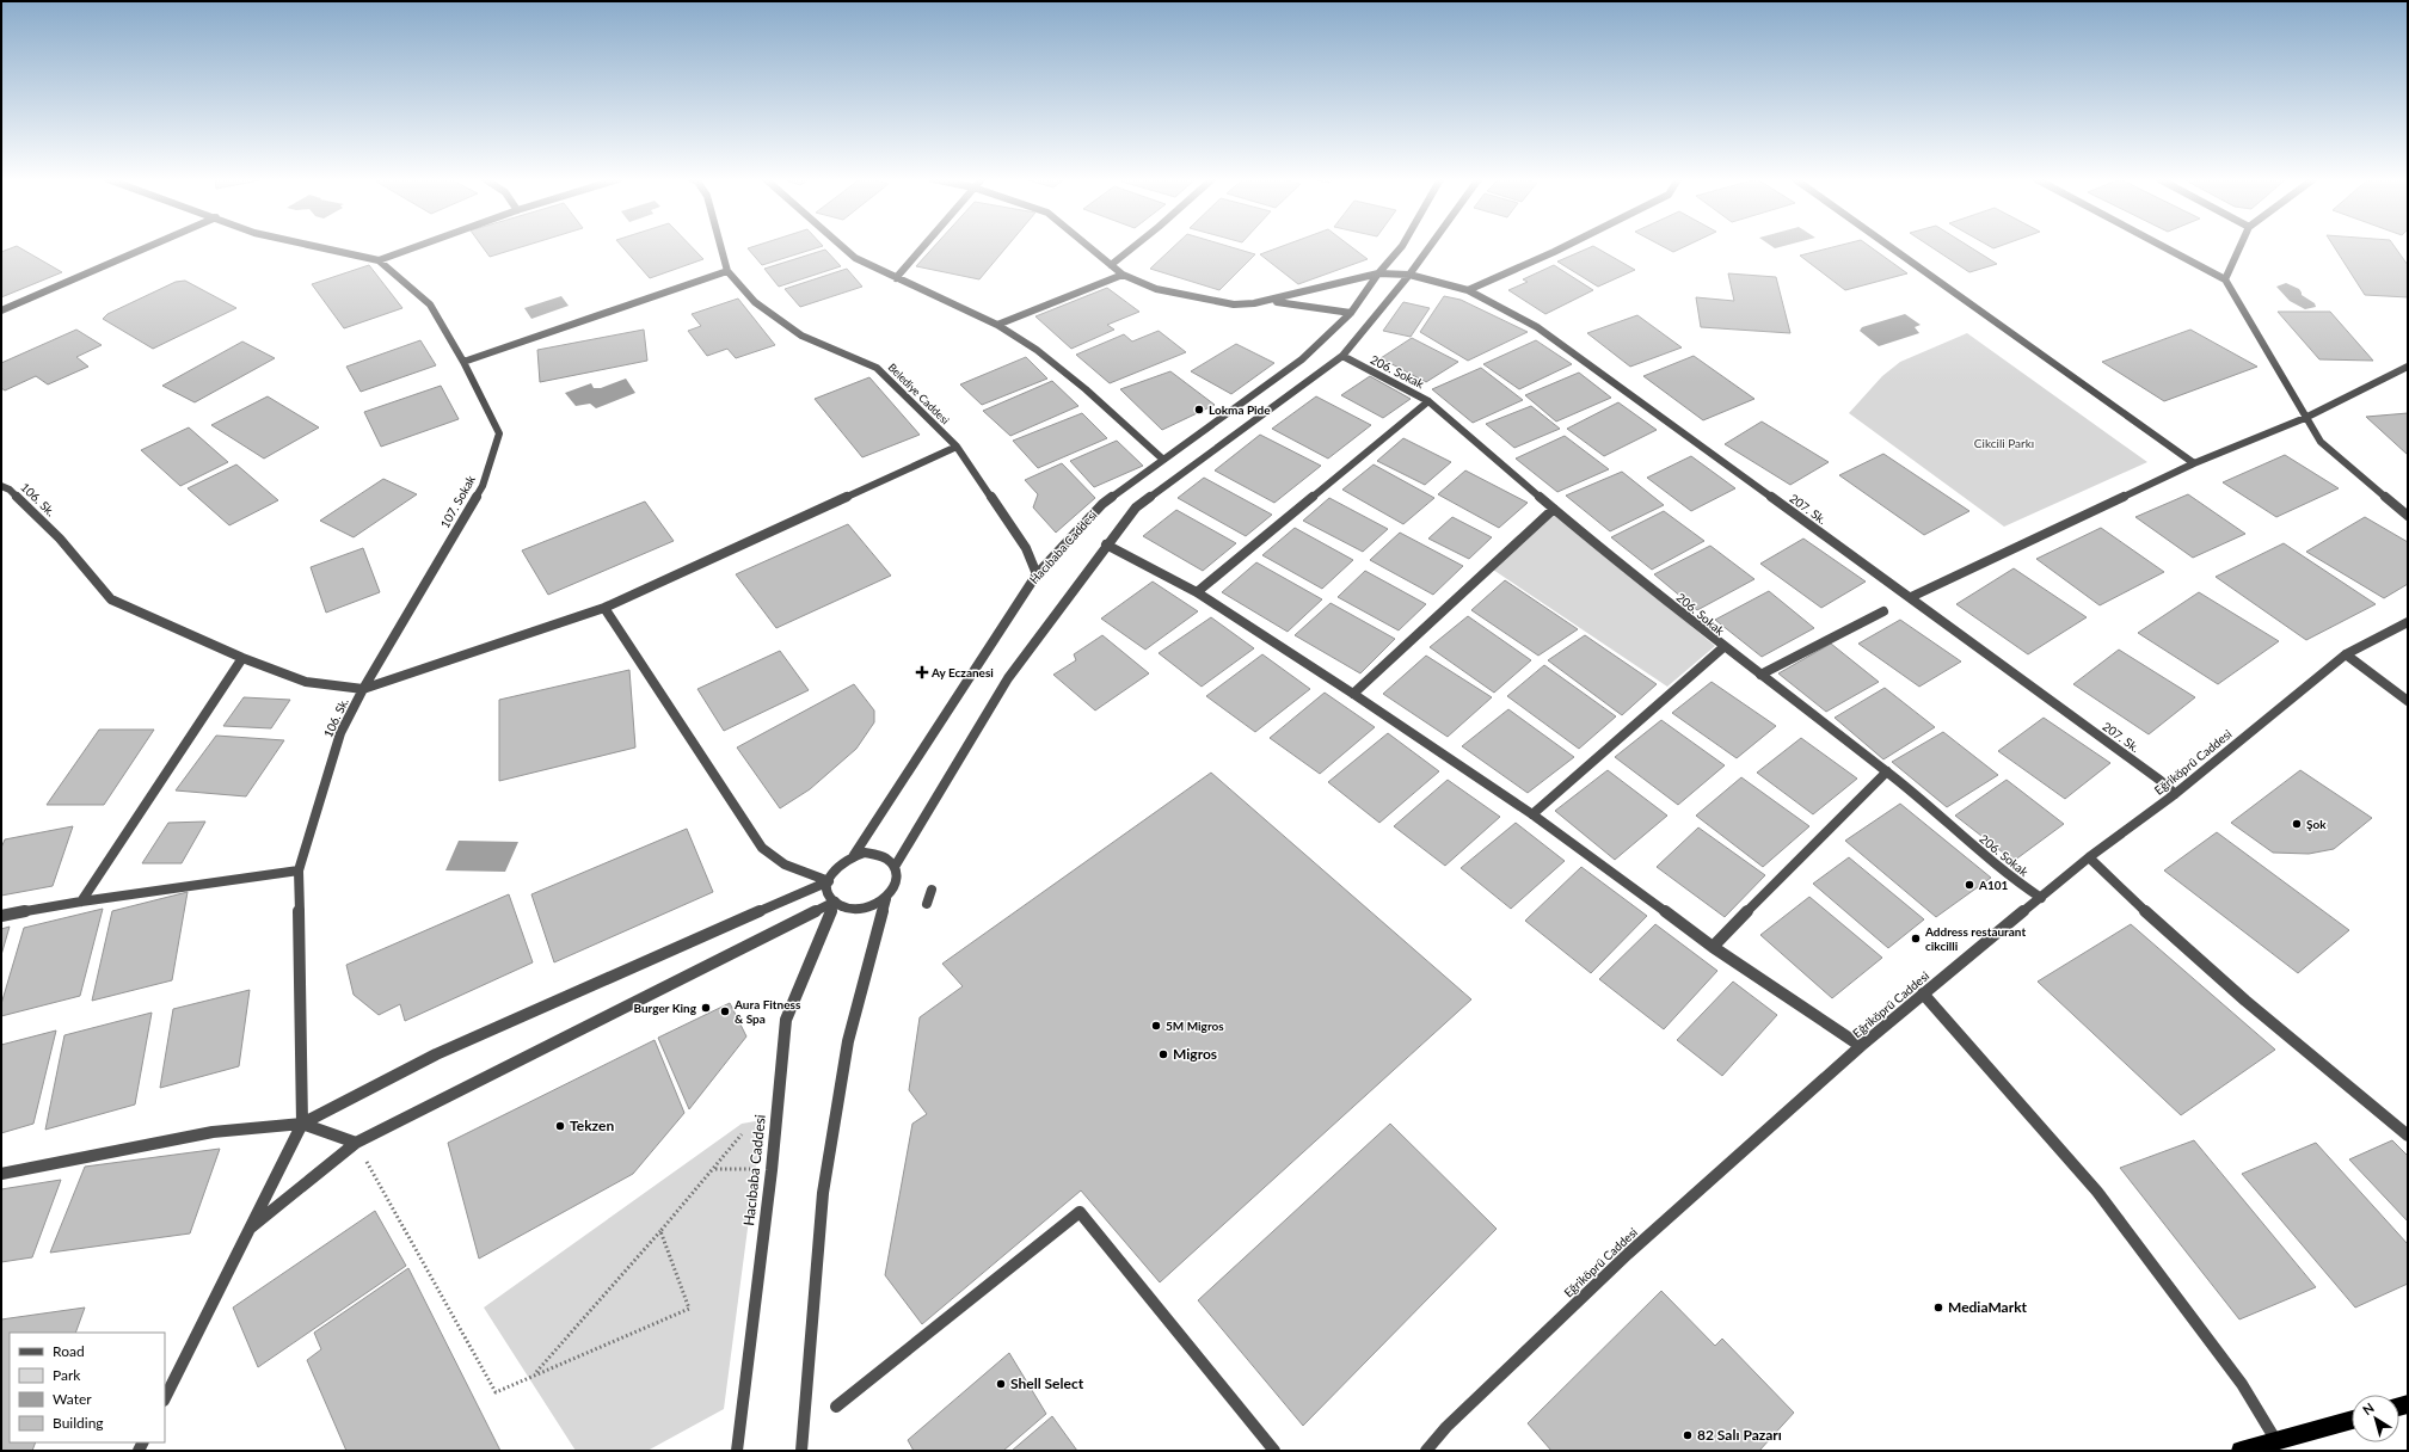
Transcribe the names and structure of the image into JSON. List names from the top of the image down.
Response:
{
  "streets": {
    "street": [
      "206. Sokak",
      "Belediye Caddesi",
      "106. Sk.",
      "107. Sokak",
      "207. Sk.",
      "Hacıbaba Caddesi",
      "Eğriköprü Caddesi"
    ]
  },
  "crossings": [
    ["206. Sokak", "Eğriköprü Caddesi"],
    ["Belediye Caddesi", "Hacıbaba Caddesi"],
    ["106. Sk.", "107. Sokak"],
    ["207. Sk.", "Hacıbaba Caddesi"],
    ["207. Sk.", "Eğriköprü Caddesi"]
  ],
  "parks": ["Cikcili Parkı"],
  "places": {
    "other": [
      "Lokma Pide",
      "Şok",
      "A101",
      "Address restaurant cikcilli",
      "Burger King",
      "Aura Fitness & Spa",
      "5M Migros",
      "Migros",
      "Tekzen",
      "MediaMarkt",
      "Shell Select",
      "82 Salı Pazarı"
    ],
    "health": ["Ay Eczanesi"]
  },
  "legend": [
    "Road",
    "Park",
    "Water",
    "Building"
  ],
  "north": "top left"
}
